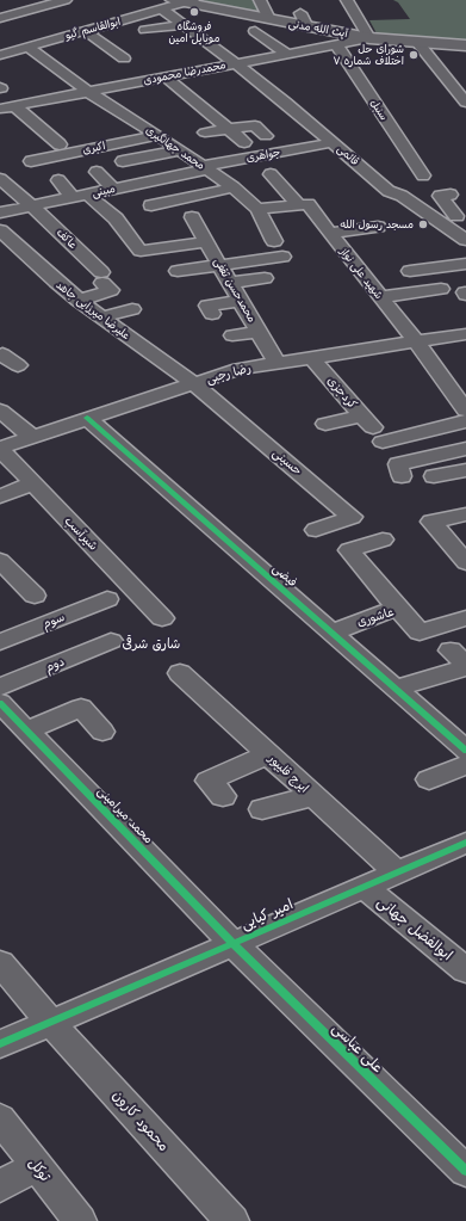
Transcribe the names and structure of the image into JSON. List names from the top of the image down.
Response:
{
  "streets": {
    "main road": ["آیت الله مدنی"],
    "street": [
      "ابوالقاسم گیو",
      "محمدرضا محمودی",
      "سنبل",
      "اکبری",
      "محمد جهانگیری",
      "جواهری",
      "قائمی",
      "مبینی",
      "عاکف",
      "شهید علی نواز",
      "محمدحسن ثقفی",
      "علیرضا میرزایی جاهد",
      "رضا رجبی",
      "کردجزی",
      "حسینی",
      "شیرآسب",
      "فیضی",
      "عاشوری",
      "سوم",
      "دوم",
      "ایرج قلیپور",
      "محمد میرامینی",
      "امیر کیایی",
      "ابوالفضل جهانی",
      "علی عباسی",
      "محمود کارون",
      "توکل"
    ]
  },
  "crossings": [
    ["ابوالقاسم گیو", "آیت الله مدنی"],
    ["ابوالقاسم گیو", "محمد جهانگیری"],
    ["ابوالقاسم گیو", "قائمی"],
    ["آیت الله مدنی", "محمدرضا محمودی"],
    ["محمدرضا محمودی", "سنبل"],
    ["محمدرضا محمودی", "محمد جهانگیری"],
    ["محمدرضا محمودی", "قائمی"],
    ["اکبری", "محمد جهانگیری"],
    ["محمد جهانگیری", "جواهری"],
    ["محمد جهانگیری", "مبینی"],
    ["جواهری", "مبینی"],
    ["مبینی", "عاکف"],
    ["عاکف", "علیرضا میرزایی جاهد"],
    ["شهید علی نواز", "رضا رجبی"],
    ["محمدحسن ثقفی", "رضا رجبی"],
    ["علیرضا میرزایی جاهد", "رضا رجبی"],
    ["علیرضا میرزایی جاهد", "حسینی"],
    ["رضا رجبی", "کردجزی"],
    ["رضا رجبی", "حسینی"],
    ["رضا رجبی", "شیرآسب"],
    ["رضا رجبی", "فیضی"],
    ["فیضی", "عاشوری"],
    ["دوم", "محمد میرامینی"],
    ["ایرج قلیپور", "امیر کیایی"],
    ["محمد میرامینی", "امیر کیایی"],
    ["محمد میرامینی", "علی عباسی"],
    ["امیر کیایی", "ابوالفضل جهانی"],
    ["امیر کیایی", "علی عباسی"],
    ["امیر کیایی", "محمود کارون"]
  ],
  "districts": ["شارق شرقی"],
  "places": ["فروشگاه موبایل امین", "شورای حل اختلاف شماره ۷", "مسجد رسول الله"]
}
